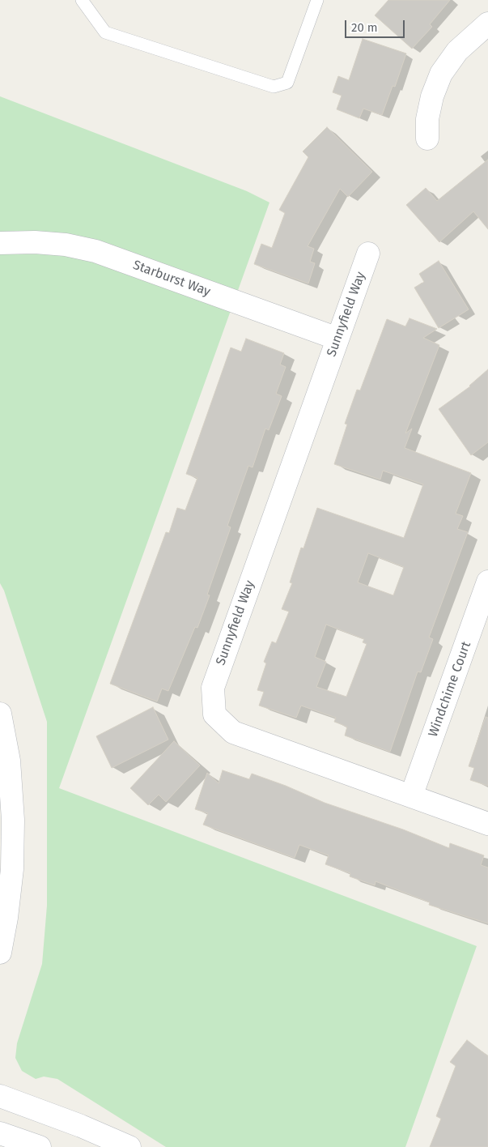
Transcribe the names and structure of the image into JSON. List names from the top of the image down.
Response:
{
  "streets": {
    "street": ["Starburst Way", "Sunnyfield Way", "Windchime Court"]
  },
  "crossings": [
    ["Starburst Way", "Sunnyfield Way"],
    ["Sunnyfield Way", "Windchime Court"]
  ],
  "scale_bar": "20 m"
}
